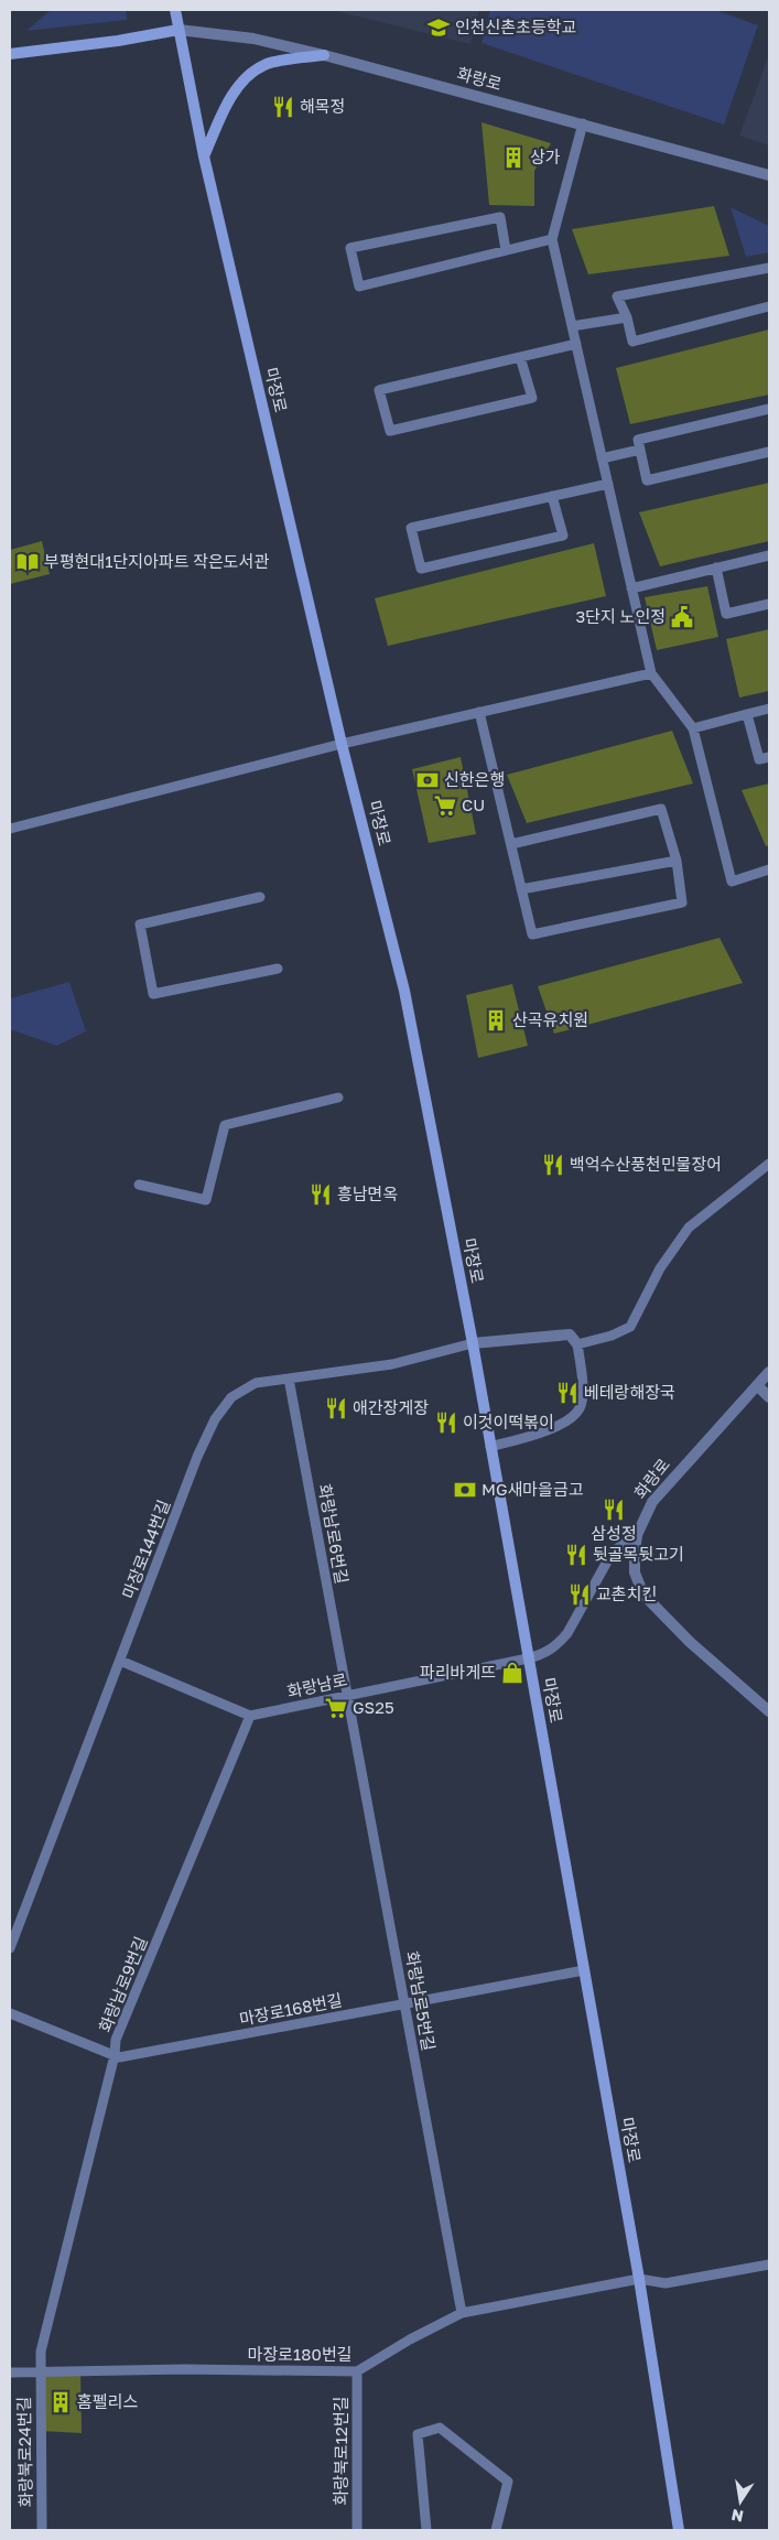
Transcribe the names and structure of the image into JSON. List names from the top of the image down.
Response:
{
  "streets": {
    "main road": ["마장로"],
    "street": ["화랑로"],
    "lane": [
      "화랑남로6번길",
      "마장로144번길",
      "화랑남로",
      "화랑남로9번길",
      "화랑남로5번길",
      "마장로168번길",
      "마장로180번길",
      "화랑북로12번길",
      "화랑북로24번길"
    ]
  },
  "crossings": [
    ["화랑로", "마장로"],
    ["화랑로", "화랑남로"],
    ["마장로", "마장로144번길"],
    ["마장로", "화랑남로"],
    ["마장로", "마장로168번길"],
    ["마장로", "마장로180번길"],
    ["화랑남로6번길", "마장로144번길"],
    ["화랑남로6번길", "화랑남로"],
    ["화랑남로6번길", "화랑남로5번길"],
    ["화랑남로", "화랑남로9번길"],
    ["화랑남로", "화랑남로5번길"],
    ["화랑남로9번길", "마장로168번길"],
    ["화랑남로9번길", "마장로180번길"],
    ["화랑남로9번길", "화랑북로24번길"],
    ["화랑남로5번길", "마장로168번길"],
    ["화랑남로5번길", "마장로180번길"],
    ["마장로180번길", "화랑북로12번길"],
    ["마장로180번길", "화랑북로24번길"]
  ],
  "places": {
    "school or university": ["인천신촌초등학교"],
    "restaurant": [
      "해목정",
      "백억수산풍천민물장어",
      "흥남면옥",
      "베테랑해장국",
      "애간장게장",
      "이것이떡볶이",
      "삼성정",
      "뒷골목뒷고기",
      "교촌치킨"
    ],
    "building": ["상가", "산곡유치원", "홈펠리스"],
    "library": ["부평현대1단지아파트 작은도서관"],
    "public building": ["3단지 노인정"],
    "bank": ["신한은행", "MG새마을금고"],
    "supermarket": ["CU", "GS25"],
    "shop": ["파리바게뜨"]
  },
  "north": "bottom"
}
